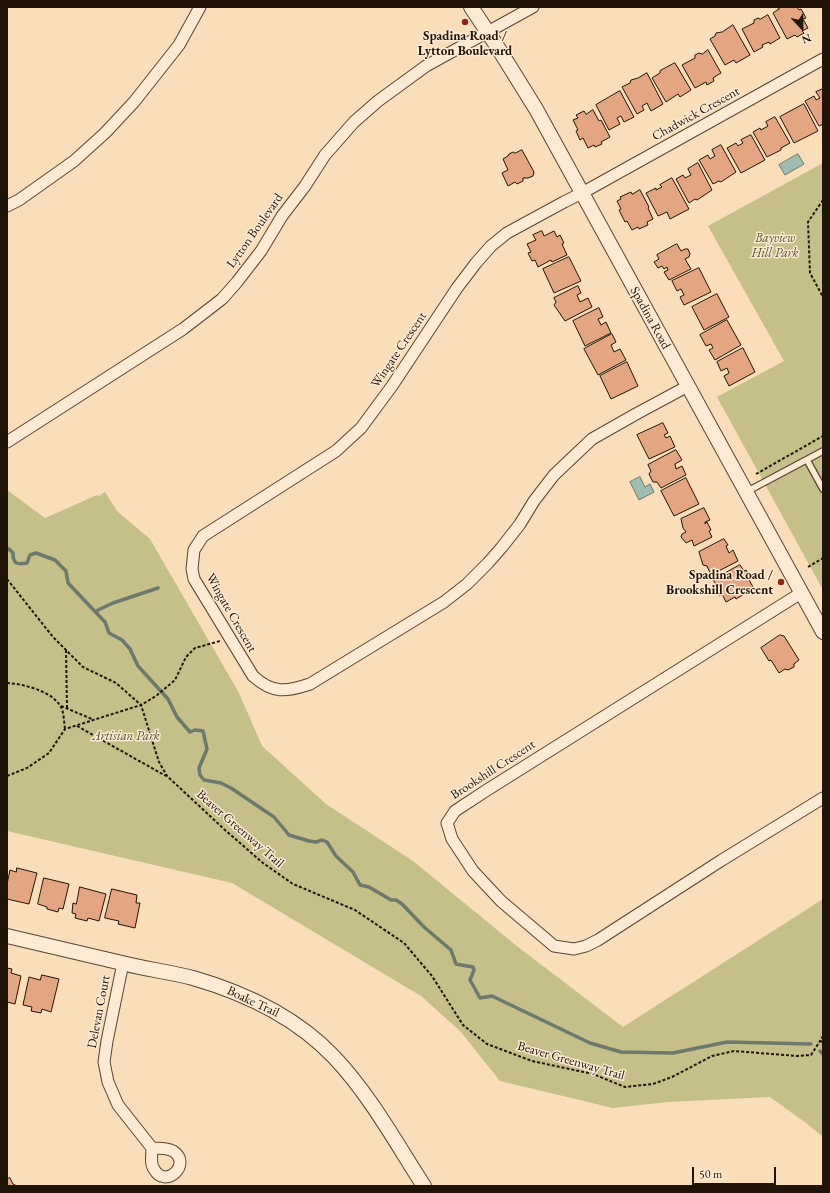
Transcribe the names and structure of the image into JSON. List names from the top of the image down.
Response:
{
  "streets": {
    "street": [
      "Chadwick Crescent",
      "Lytton Boulevard",
      "Spadina Road",
      "Wingate Crescent",
      "Brookshill Crescent",
      "Boake Trail",
      "Delevan Court"
    ],
    "path": ["Beaver Greenway Trail"]
  },
  "crossings": [
    ["Chadwick Crescent", "Spadina Road"],
    ["Chadwick Crescent", "Wingate Crescent"],
    ["Lytton Boulevard", "Spadina Road"],
    ["Spadina Road", "Wingate Crescent"],
    ["Spadina Road", "Brookshill Crescent"],
    ["Boake Trail", "Delevan Court"]
  ],
  "parks": ["Bayview Hill Park", "Artisian Park"],
  "places": ["Spadina Road / Lytton Boulevard", "Spadina Road / Brookshill Crescent"],
  "scale_bar": "50 m",
  "north": "bottom"
}
